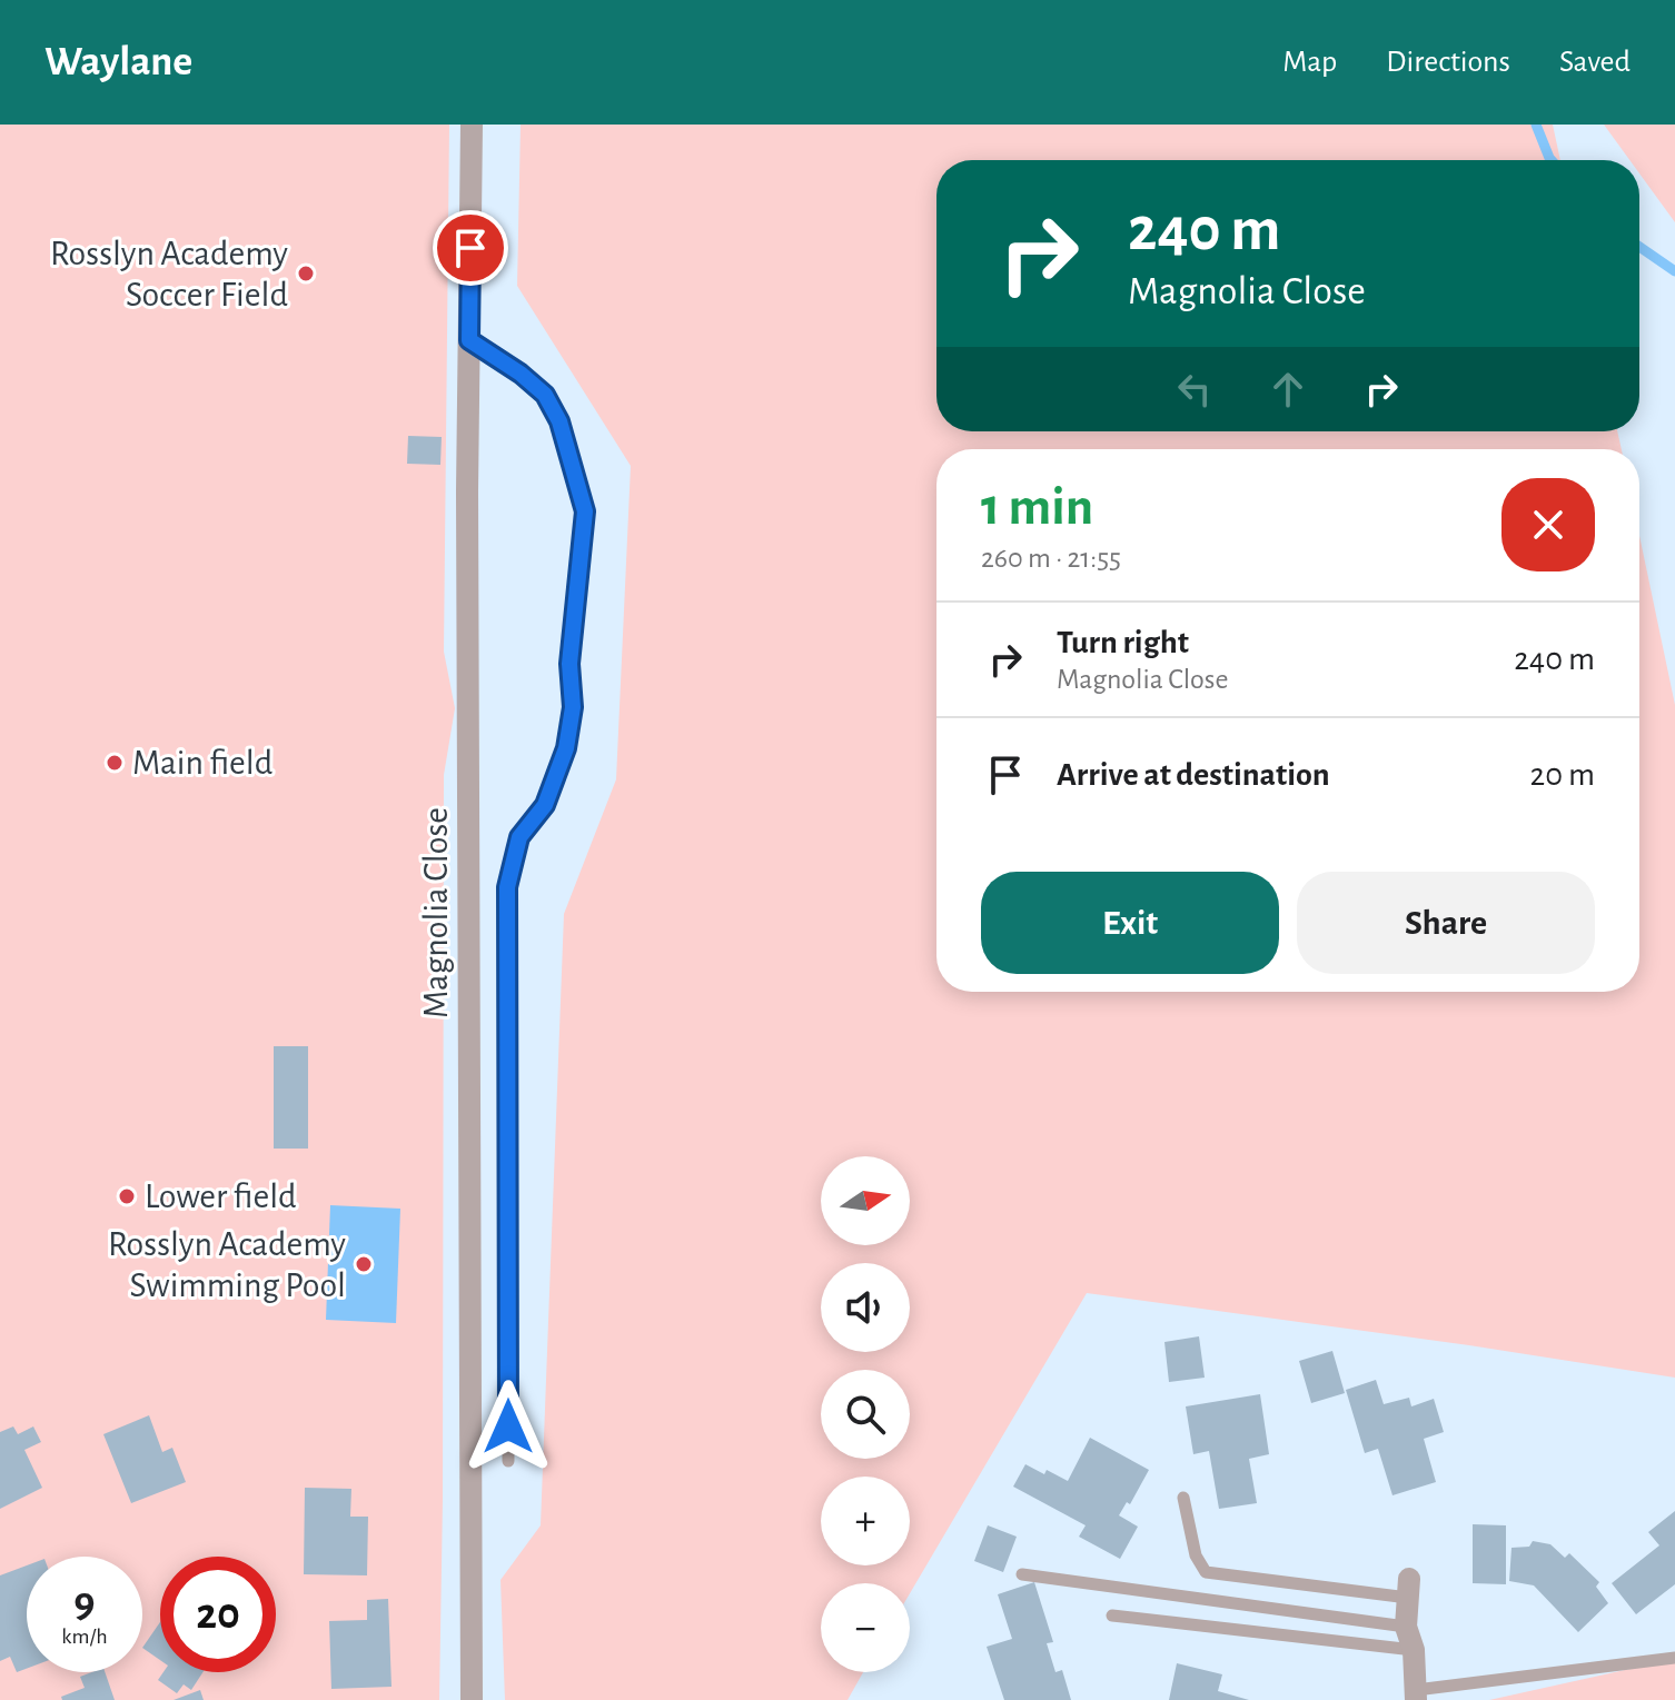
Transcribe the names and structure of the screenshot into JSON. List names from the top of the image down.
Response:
{
  "streets": {
    "street": ["Magnolia Close"]
  },
  "places": [
    "Rosslyn Academy Soccer Field",
    "Main field",
    "Lower field",
    "Rosslyn Academy Swimming Pool"
  ],
  "north": "right",
  "page": {
    "header": "Waylane",
    "nav": ["Map", "Directions", "Saved"],
    "turn": ["240 m", "Magnolia Close"],
    "heading": ["1 min", "260 m · 21:55"],
    "list": [
      {
        "name": "Turn right",
        "note": "Magnolia Close",
        "value": "240 m"
      },
      {
        "name": "Arrive at destination",
        "value": "20 m"
      }
    ],
    "buttons": ["Exit", "Share"],
    "map_buttons": ["+", "−"],
    "speed": "9 km/h",
    "limit": "20"
  }
}
